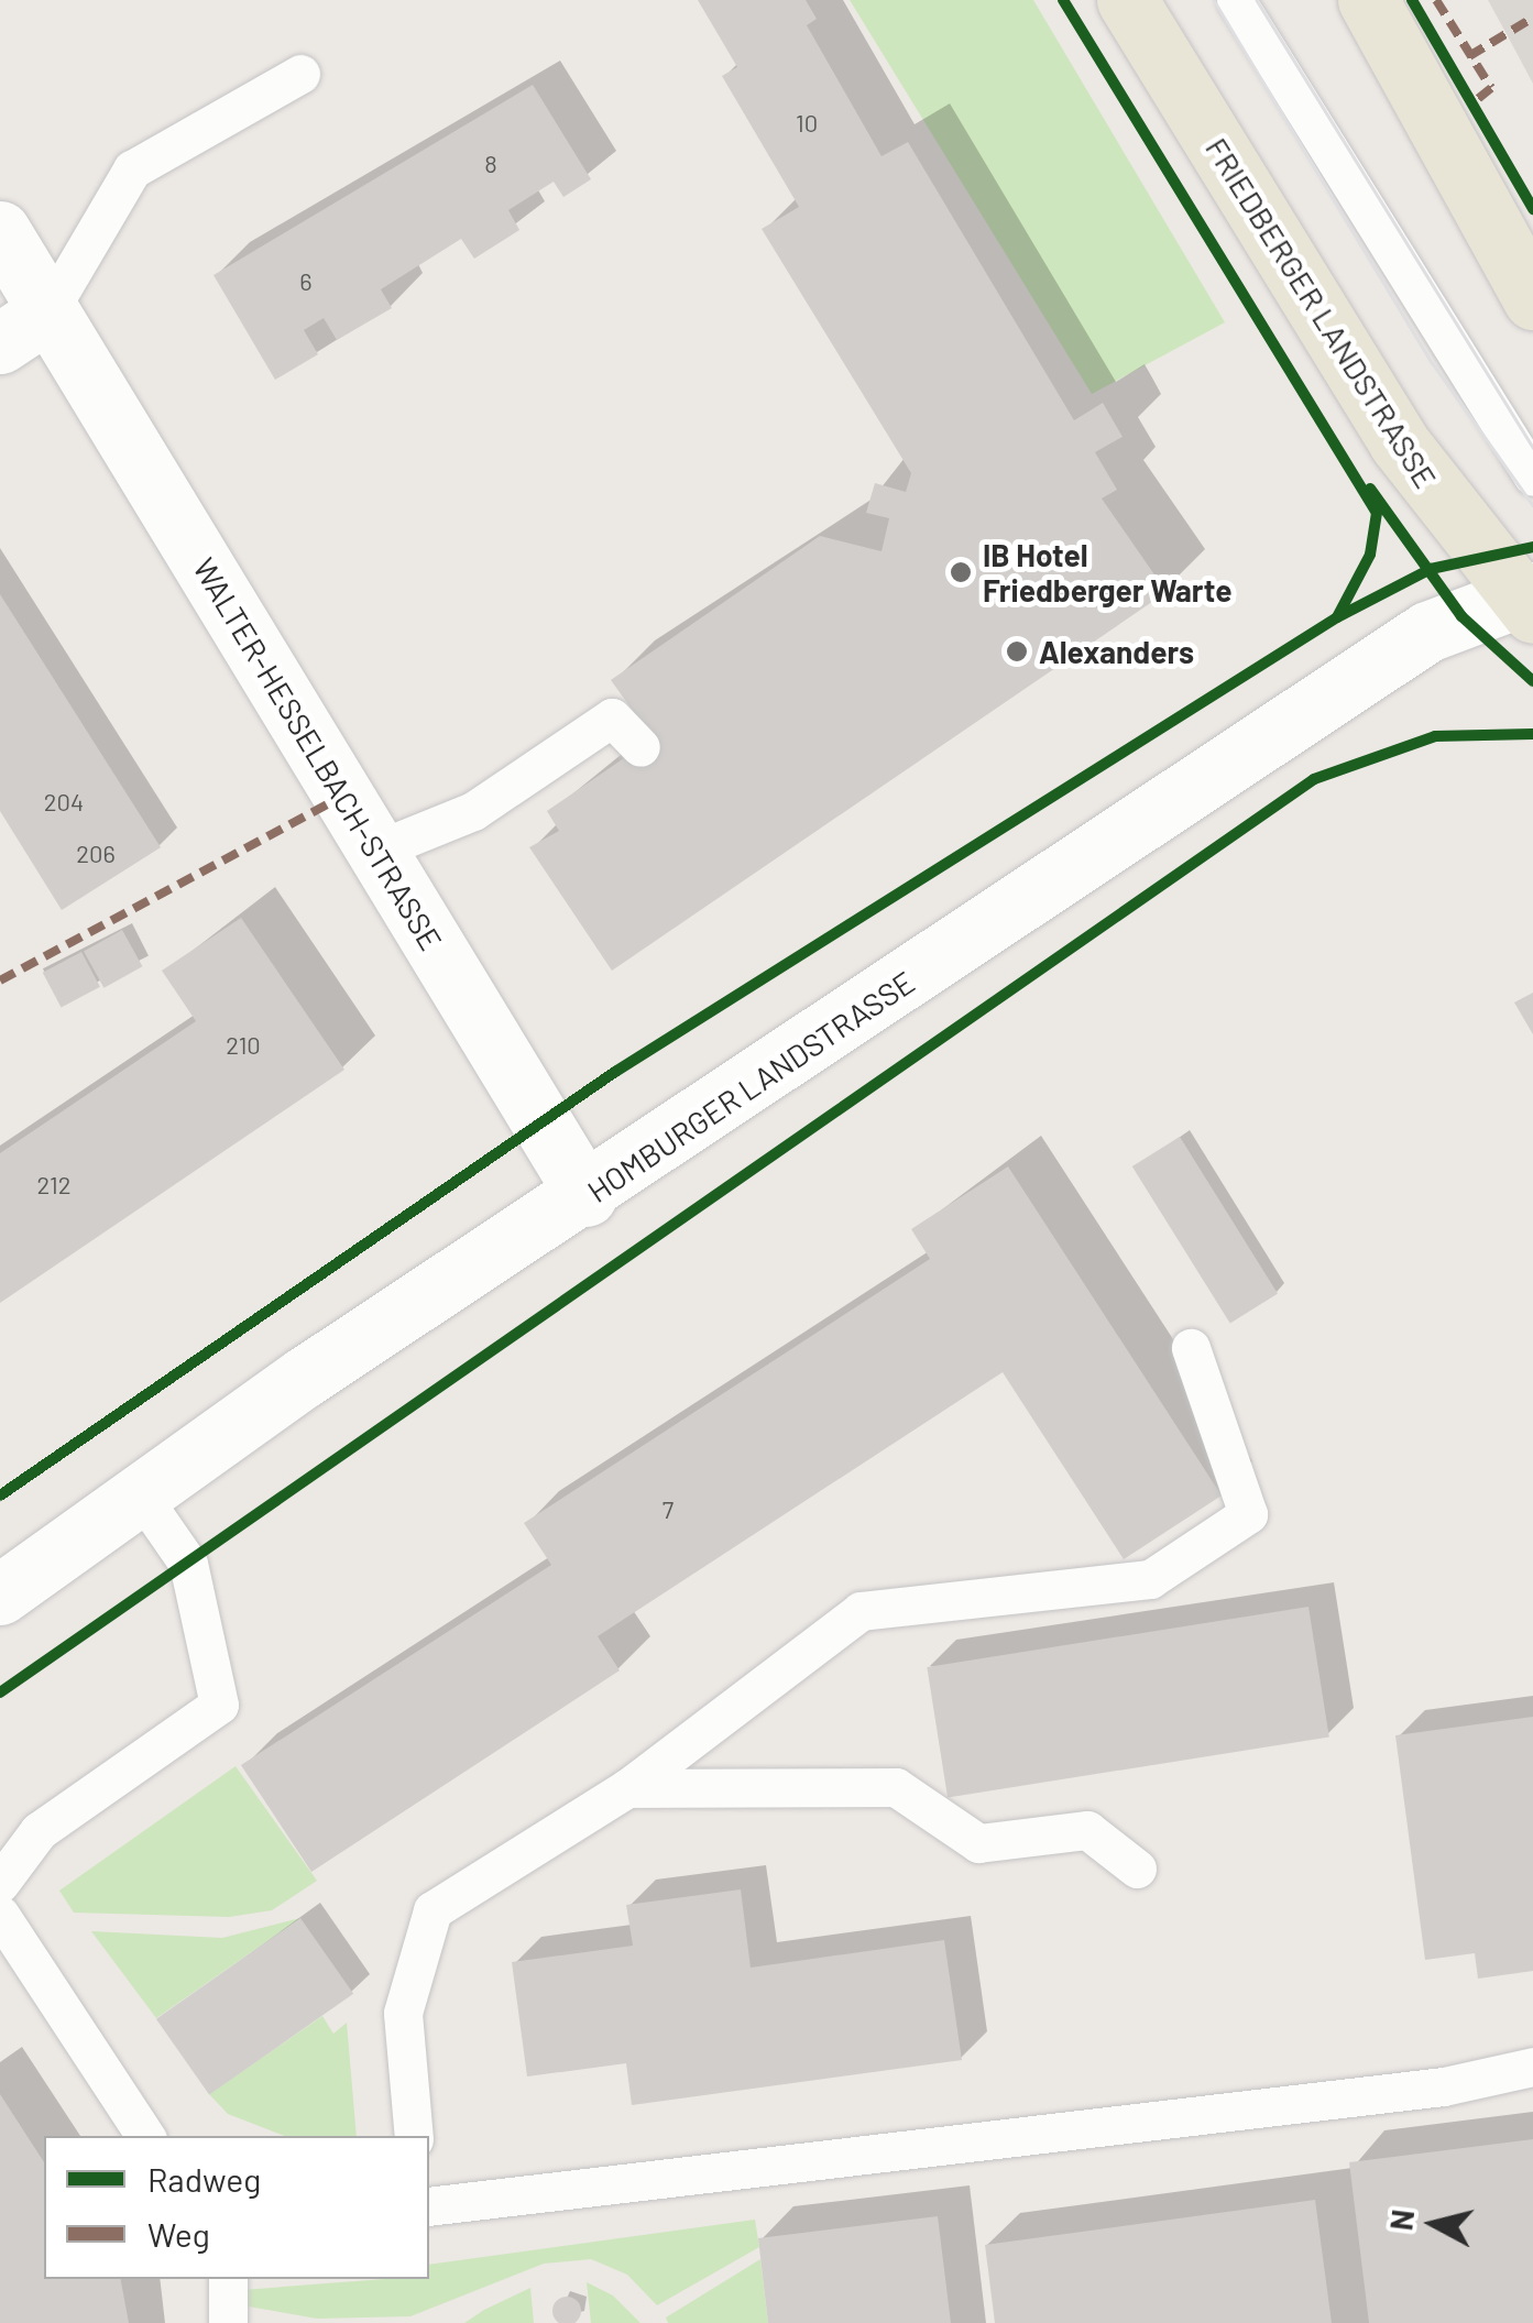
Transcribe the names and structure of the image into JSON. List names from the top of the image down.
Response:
{
  "streets": {
    "main road": ["FRIEDBERGER LANDSTRASSE"],
    "street": ["WALTER-HESSELBACH-STRASSE", "HOMBURGER LANDSTRASSE"]
  },
  "crossings": [
    ["FRIEDBERGER LANDSTRASSE", "HOMBURGER LANDSTRASSE"],
    ["WALTER-HESSELBACH-STRASSE", "HOMBURGER LANDSTRASSE"]
  ],
  "places": ["IB Hotel Friedberger Warte", "Alexanders"],
  "house_numbers": [
    "10",
    "8",
    "6",
    "204",
    "206",
    "210",
    "212",
    "7"
  ],
  "legend": ["Radweg", "Weg"],
  "north": "left"
}
